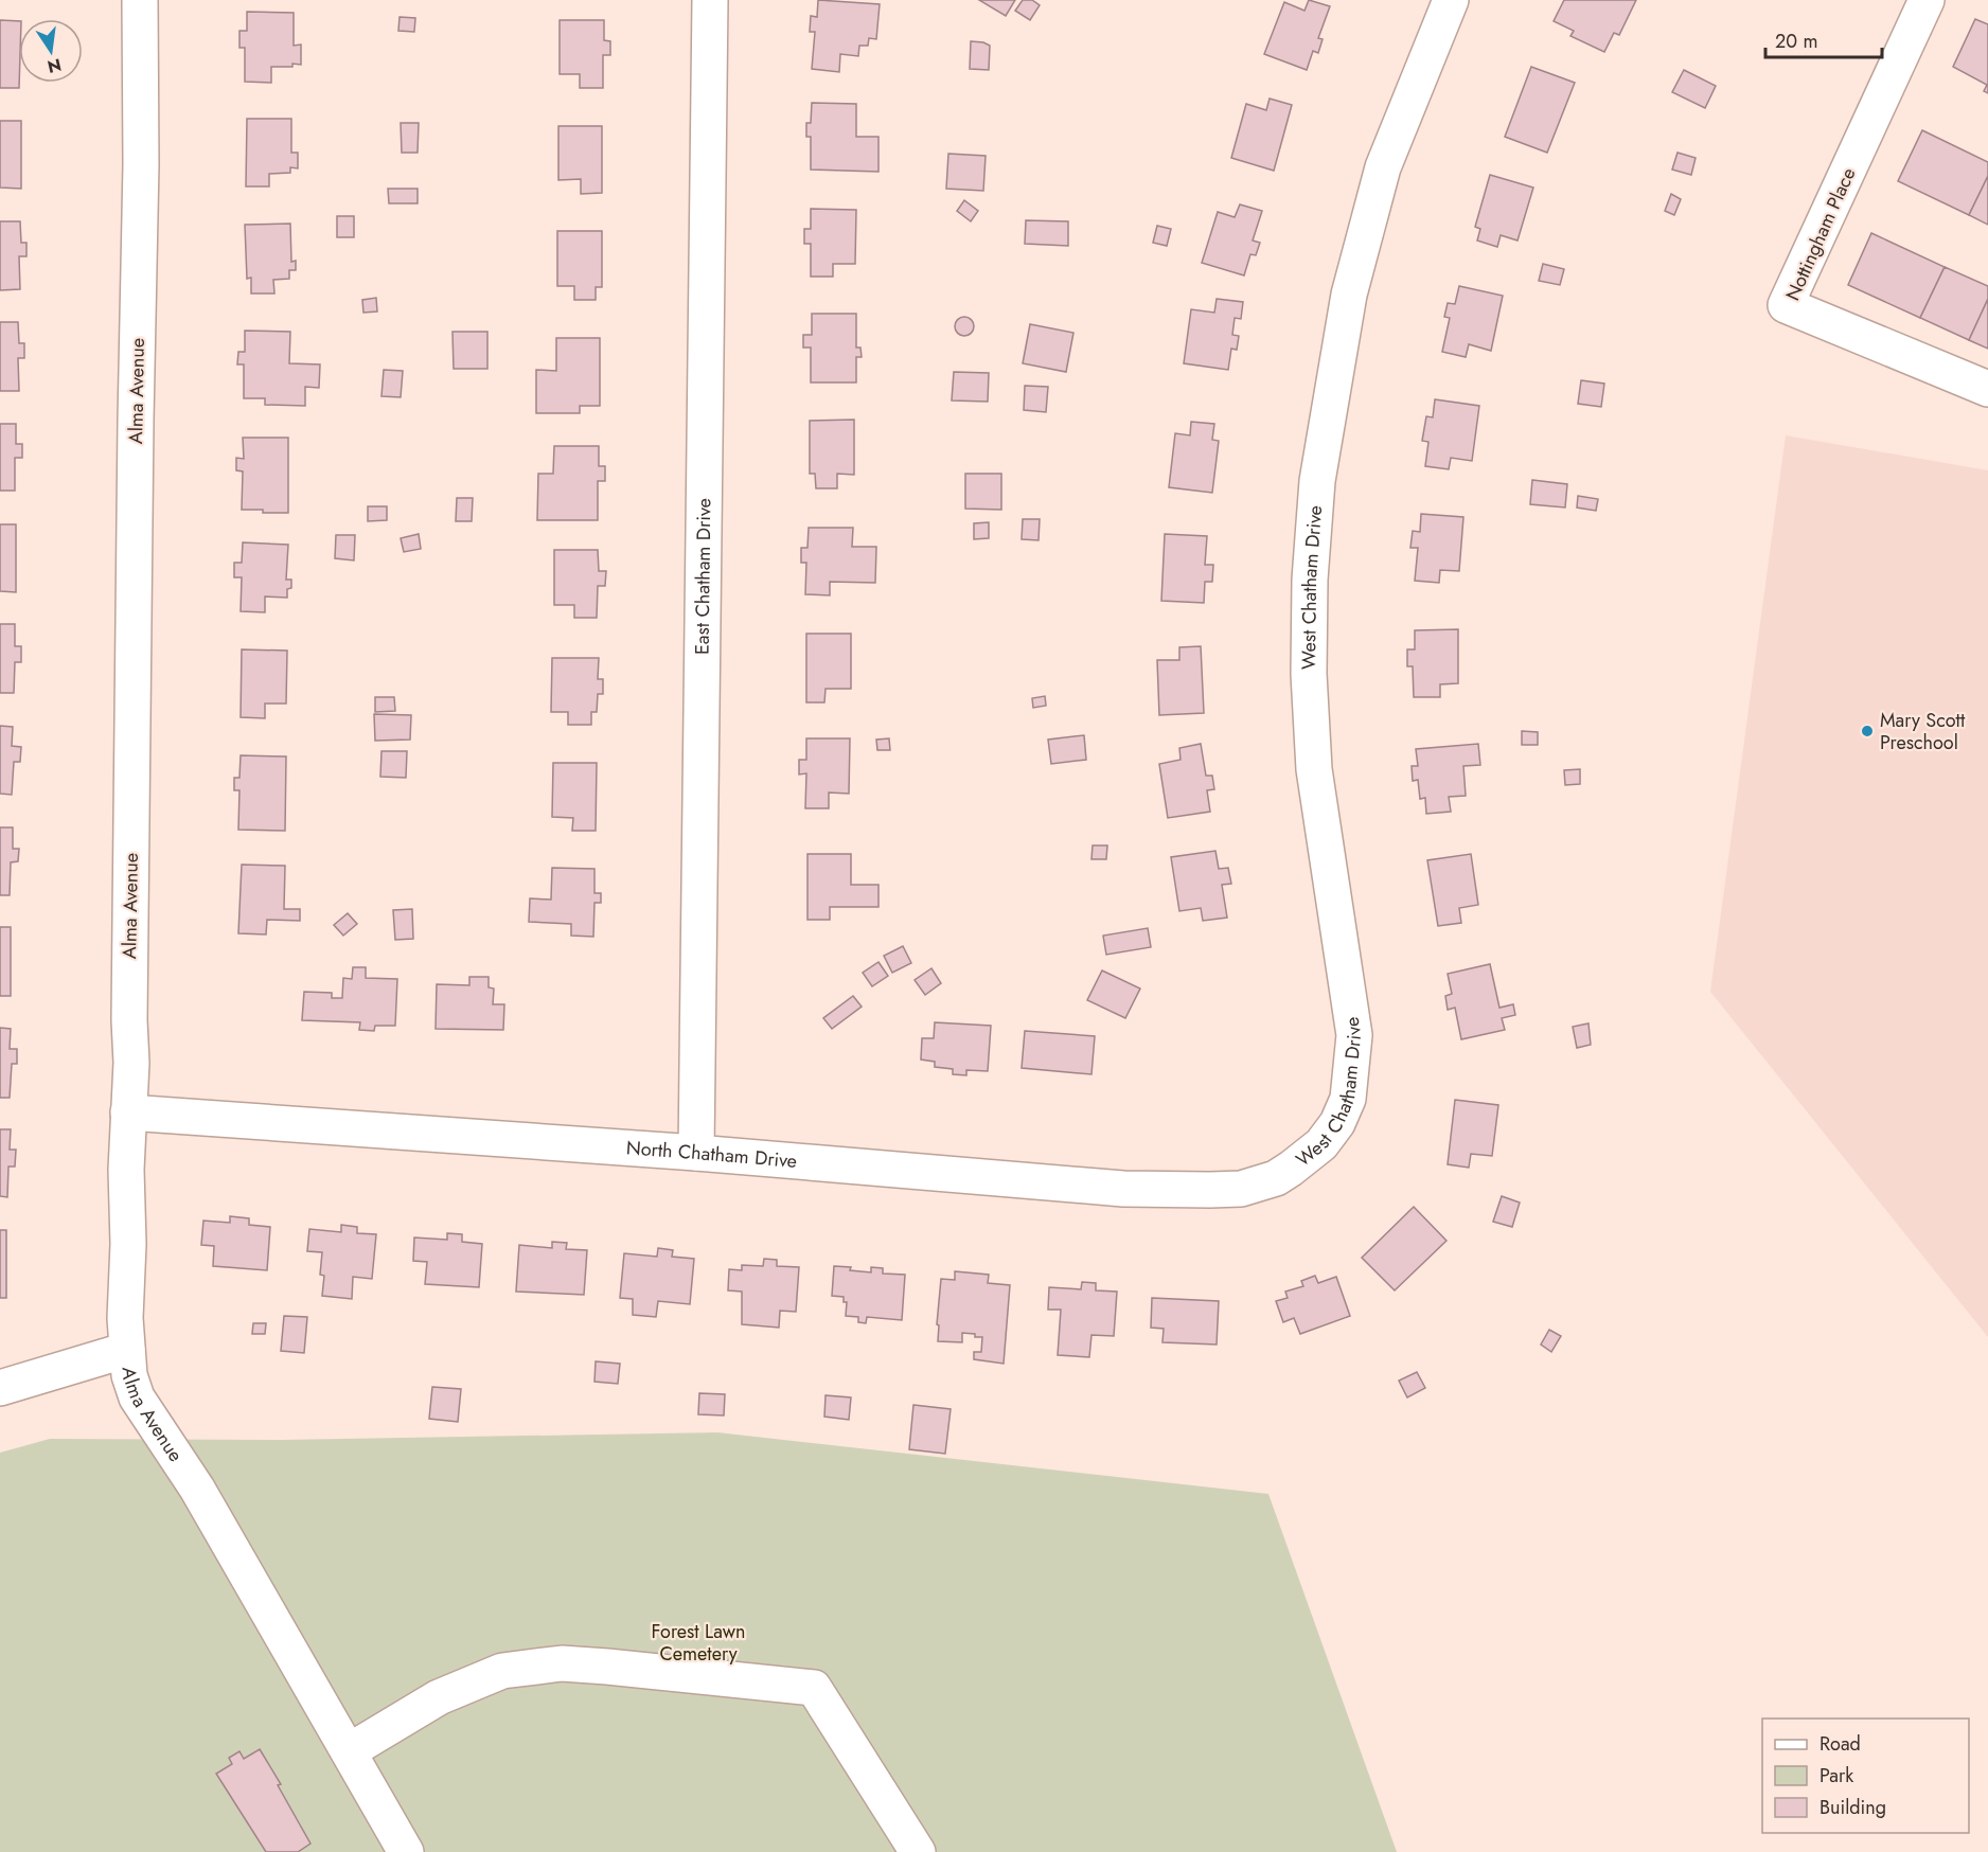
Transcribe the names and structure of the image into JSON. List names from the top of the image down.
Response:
{
  "streets": {
    "street": [
      "Nottingham Place",
      "Alma Avenue",
      "East Chatham Drive",
      "West Chatham Drive",
      "North Chatham Drive"
    ]
  },
  "crossings": [
    ["Alma Avenue", "North Chatham Drive"],
    ["East Chatham Drive", "North Chatham Drive"],
    ["West Chatham Drive", "North Chatham Drive"]
  ],
  "parks": ["Forest Lawn Cemetery"],
  "places": ["Mary Scott Preschool"],
  "legend": ["Road", "Park", "Building"],
  "scale_bar": "20 m",
  "north": "bottom"
}
